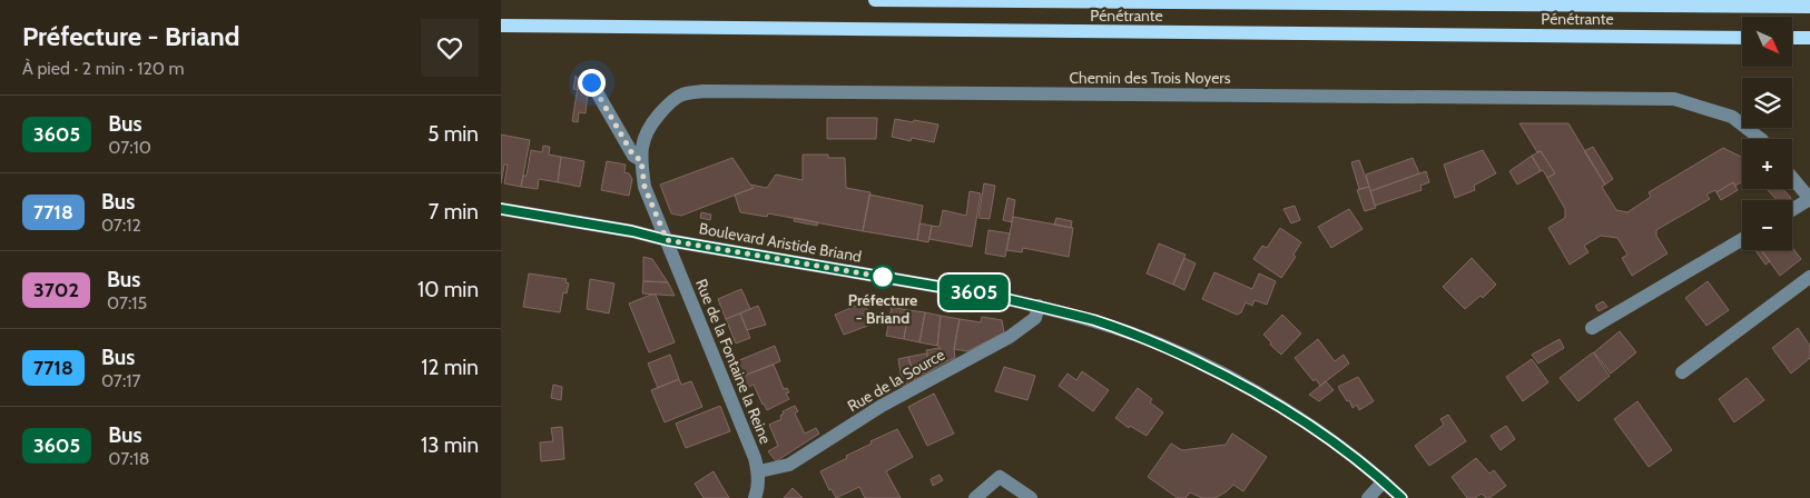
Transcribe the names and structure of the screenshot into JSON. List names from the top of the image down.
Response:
{
  "streets": {
    "main road": ["Pénétrante"],
    "street": [
      "Chemin des Trois Noyers",
      "Boulevard Aristide Briand",
      "Rue de la Fontaine la Reine",
      "Rue de la Source"
    ]
  },
  "crossings": [
    ["Chemin des Trois Noyers", "Boulevard Aristide Briand"],
    ["Chemin des Trois Noyers", "Rue de la Fontaine la Reine"],
    ["Boulevard Aristide Briand", "Rue de la Fontaine la Reine"],
    ["Boulevard Aristide Briand", "Rue de la Source"],
    ["Rue de la Fontaine la Reine", "Rue de la Source"]
  ],
  "places": ["Préfecture - Briand"],
  "lines": ["bus line 3605"],
  "north": "bottom right",
  "page": {
    "heading": ["Préfecture - Briand", "À pied · 2 min · 120 m"],
    "on_map": "3605",
    "map_buttons": ["+", "−"],
    "list": [
      {
        "mark": "3605",
        "name": "Bus",
        "note": "07:10",
        "value": "5 min"
      },
      {
        "mark": "7718",
        "name": "Bus",
        "note": "07:12",
        "value": "7 min"
      },
      {
        "mark": "3702",
        "name": "Bus",
        "note": "07:15",
        "value": "10 min"
      },
      {
        "mark": "7718",
        "name": "Bus",
        "note": "07:17",
        "value": "12 min"
      },
      {
        "mark": "3605",
        "name": "Bus",
        "note": "07:18",
        "value": "13 min"
      }
    ]
  }
}
